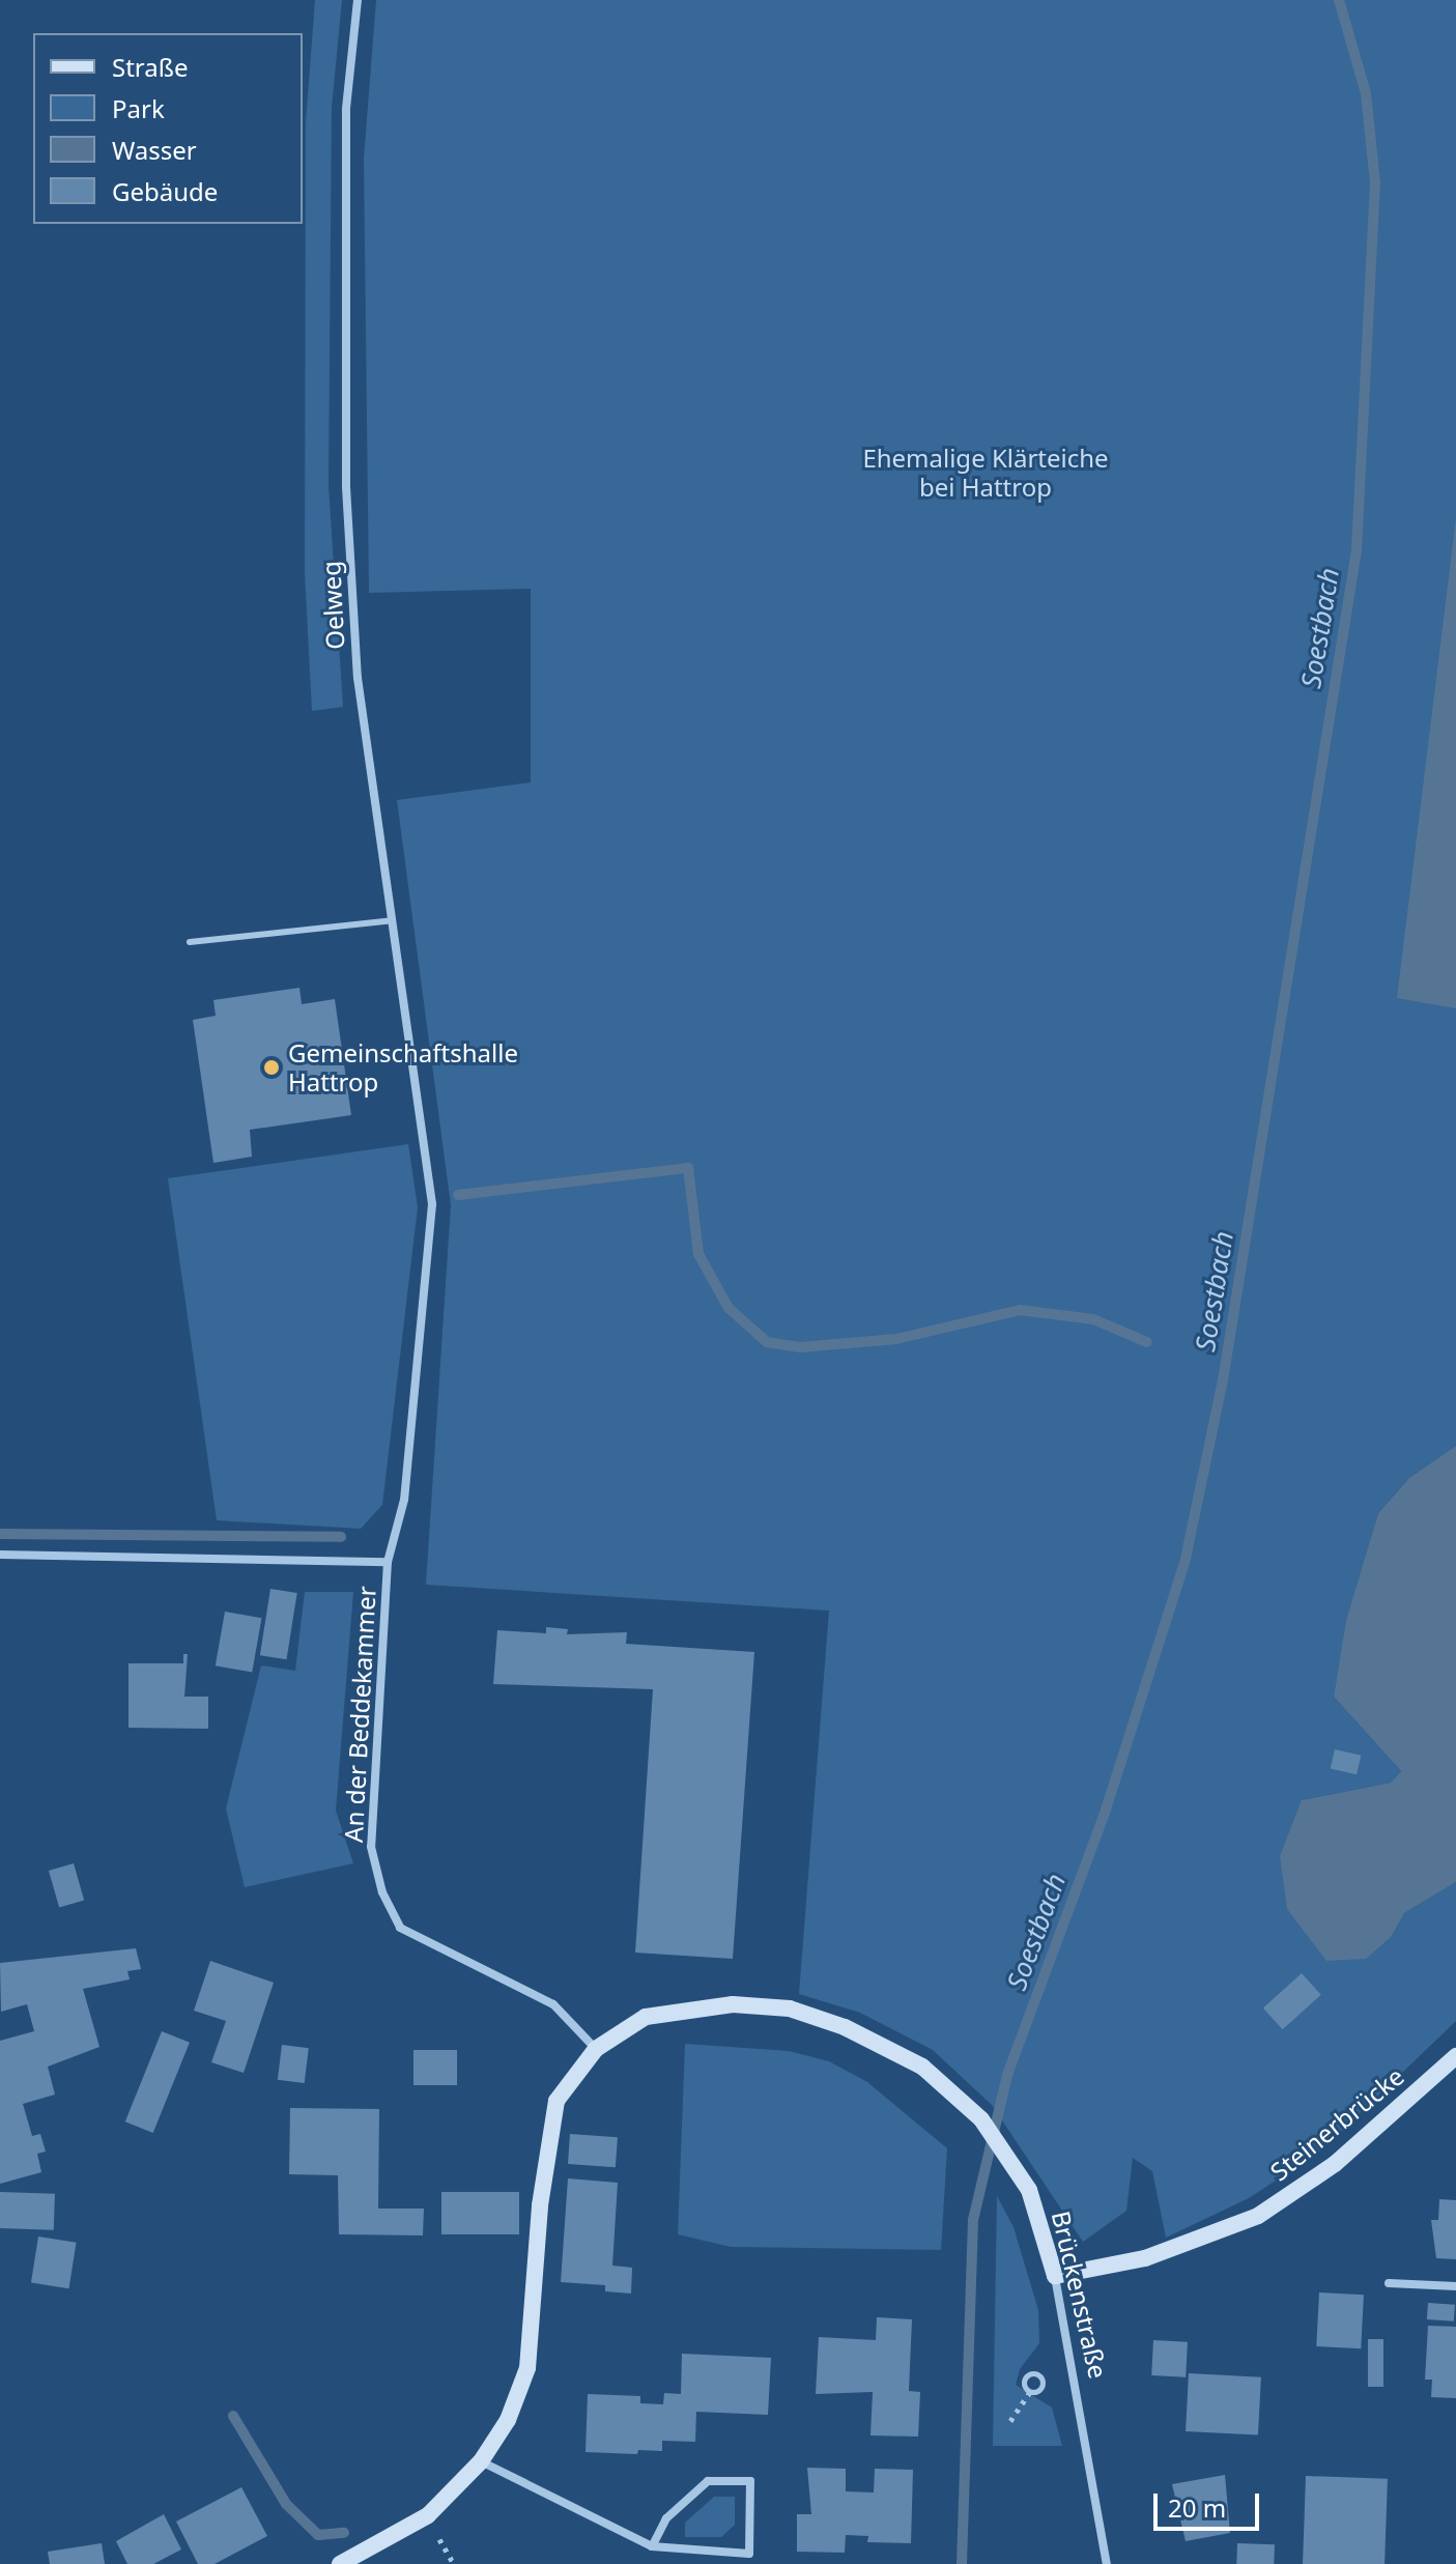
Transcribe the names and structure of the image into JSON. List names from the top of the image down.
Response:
{
  "streets": {
    "street": [
      "Oelweg",
      "An der Beddekammer",
      "Steinerbrücke",
      "Brückenstraße"
    ]
  },
  "crossings": [
    ["Oelweg", "An der Beddekammer"],
    ["An der Beddekammer", "Brückenstraße"],
    ["Steinerbrücke", "Brückenstraße"]
  ],
  "water": ["Soestbach"],
  "parks": ["Ehemalige Klärteiche bei Hattrop"],
  "places": ["Gemeinschaftshalle Hattrop"],
  "legend": [
    "Straße",
    "Park",
    "Wasser",
    "Gebäude"
  ],
  "scale_bar": "20 m"
}
